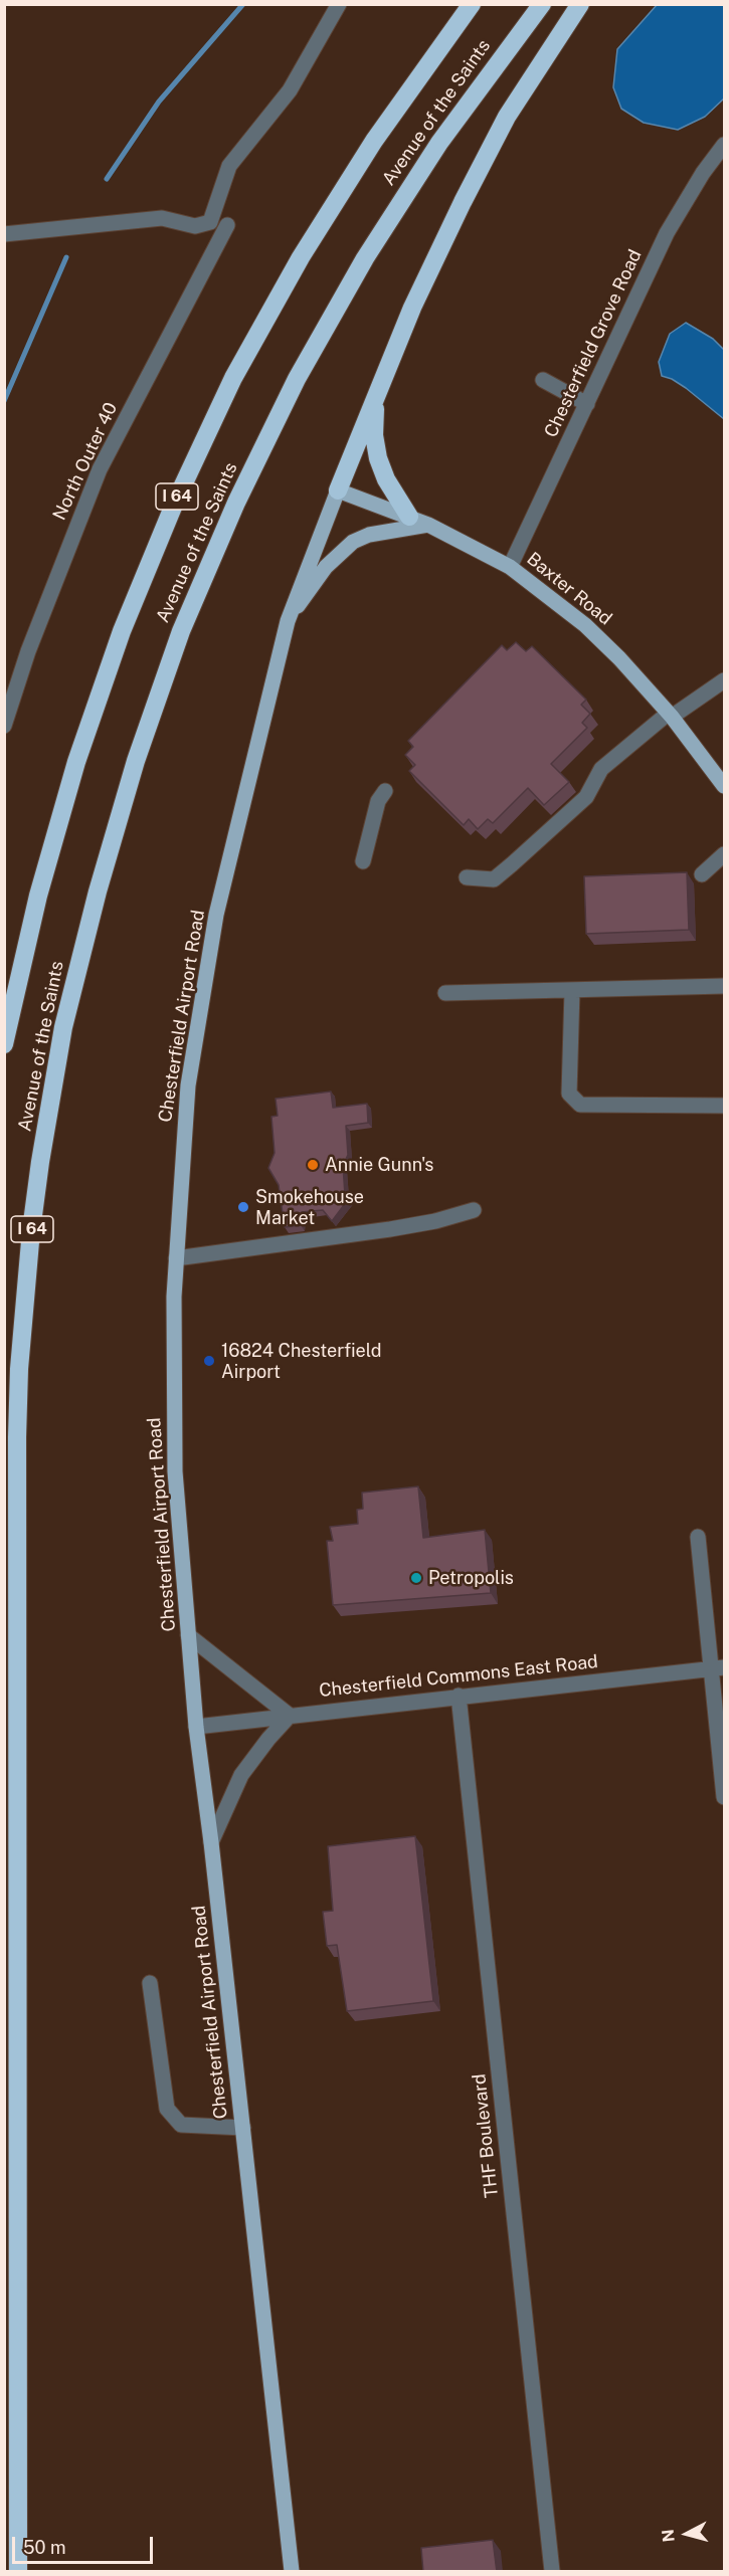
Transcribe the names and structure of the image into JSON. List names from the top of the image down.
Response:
{
  "streets": {
    "highway": ["Avenue of the Saints", "I 64"],
    "main road": ["Baxter Road", "Chesterfield Airport Road"],
    "street": [
      "Chesterfield Grove Road",
      "North Outer 40",
      "Chesterfield Commons East Road",
      "THF Boulevard"
    ]
  },
  "crossings": [
    ["Chesterfield Grove Road", "Baxter Road"],
    ["Baxter Road", "Chesterfield Airport Road"],
    ["Chesterfield Airport Road", "Chesterfield Commons East Road"],
    ["Chesterfield Commons East Road", "THF Boulevard"]
  ],
  "places": [
    "Annie Gunn's",
    "Smokehouse Market",
    "16824 Chesterfield Airport",
    "Petropolis"
  ],
  "scale_bar": "50 m",
  "north": "left"
}
